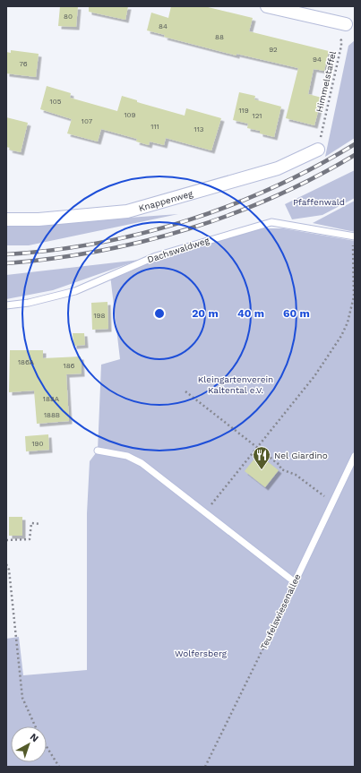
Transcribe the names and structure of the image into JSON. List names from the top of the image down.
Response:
{
  "streets": {
    "street": ["Knappenweg"],
    "lane": ["Dachswaldweg", "Teufelswiesenallee"],
    "path": ["Himmelstaffel"]
  },
  "crossings": [
    ["Himmelstaffel", "Knappenweg"]
  ],
  "parks": ["Pfaffenwald", "Kleingartenverein Kaltental e.V.", "Wolfersberg"],
  "places": {
    "restaurant": ["Nel Giardino"]
  },
  "house_numbers": [
    "80",
    "84",
    "88",
    "92",
    "94",
    "76",
    "105",
    "119",
    "109",
    "121",
    "107",
    "111",
    "113",
    "198",
    "186A",
    "186",
    "188A",
    "188B",
    "190"
  ],
  "north": "top right",
  "rings": ["20 m", "40 m", "60 m"]
}
